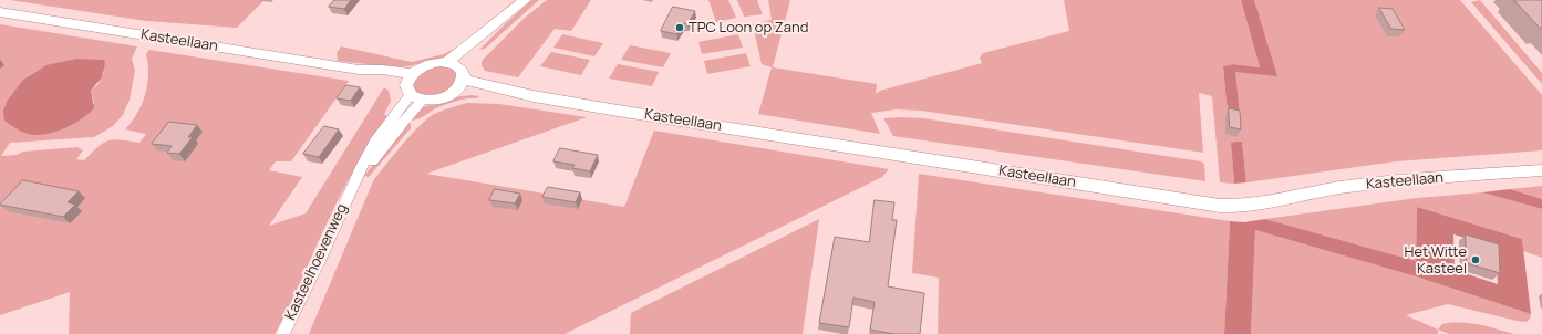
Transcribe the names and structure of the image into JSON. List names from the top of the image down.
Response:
{
  "streets": {
    "street": ["Kasteellaan", "Kasteelhoevenweg"]
  },
  "crossings": [
    ["Kasteellaan", "Kasteelhoevenweg"]
  ],
  "places": ["TPC Loon op Zand", "Het Witte Kasteel"]
}
